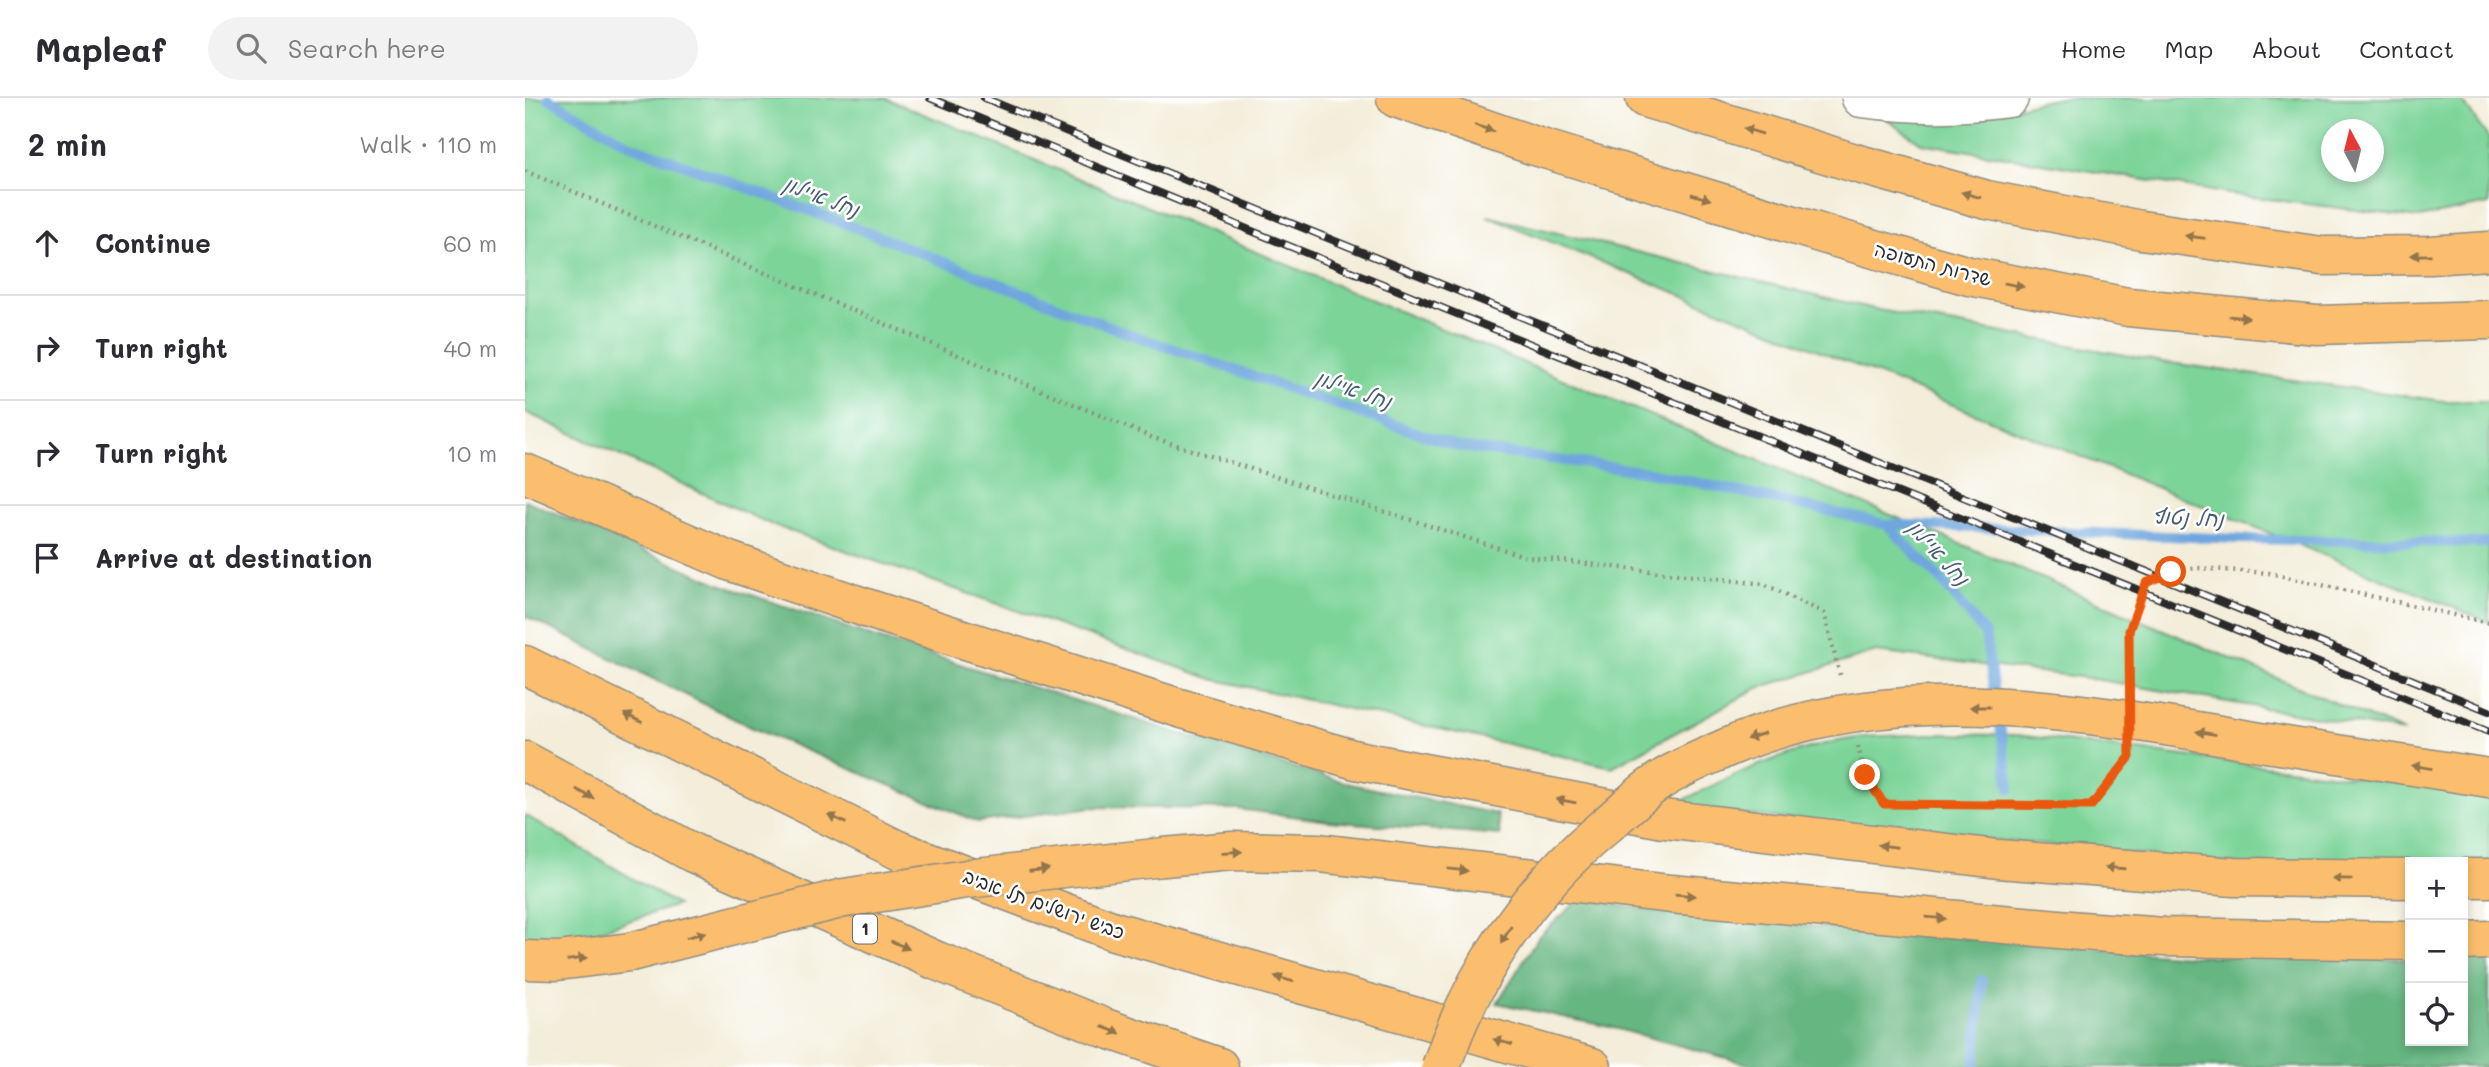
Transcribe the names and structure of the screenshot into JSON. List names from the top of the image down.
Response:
{
  "streets": {
    "main road": ["שדרות התעופה", "כביש ירושלים תל אביב", "1"]
  },
  "water": ["נחל איילון", "נחל נטוף"],
  "north": "top",
  "page": {
    "header": "Mapleaf",
    "search": "Search here",
    "nav": [
      "Home",
      "Map",
      "About",
      "Contact"
    ],
    "heading": ["2 min", "Walk · 110 m"],
    "list": [
      ["Continue", "60 m"],
      ["Turn right", "40 m"],
      ["Turn right", "10 m"],
      "Arrive at destination"
    ],
    "map_buttons": ["+", "−"]
  }
}
